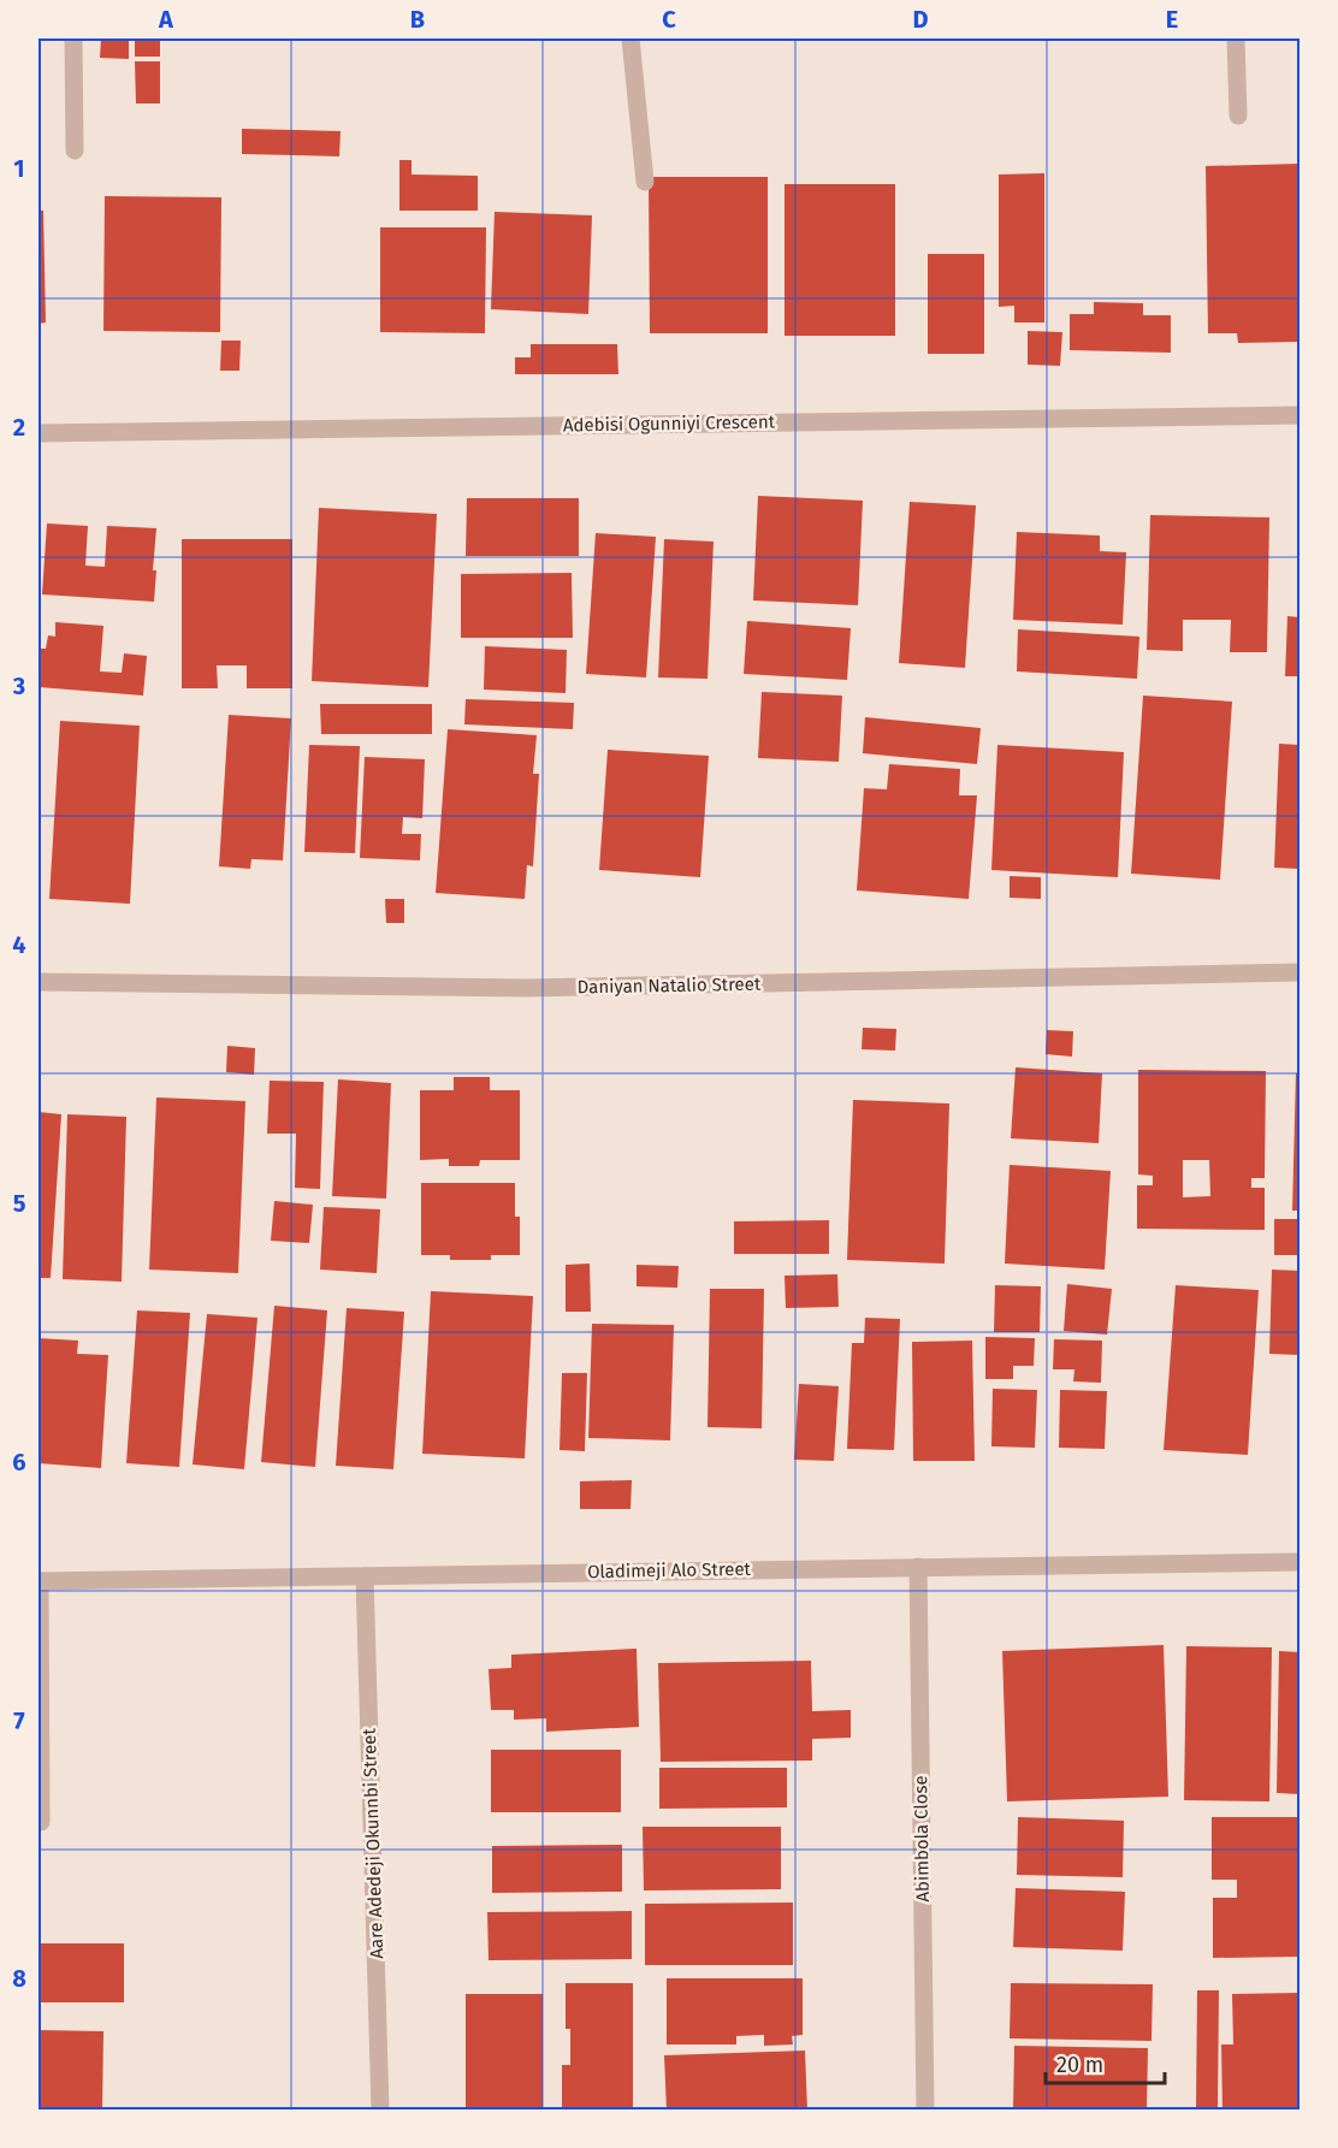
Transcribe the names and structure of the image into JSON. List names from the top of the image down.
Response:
{
  "streets": {
    "street": [
      "Adebisi Ogunniyi Crescent",
      "Daniyan Natalio Street",
      "Oladimeji Alo Street",
      "Abimbola Close",
      "Aare Adedeji Okunnbi Street"
    ]
  },
  "crossings": [
    ["Oladimeji Alo Street", "Abimbola Close"],
    ["Oladimeji Alo Street", "Aare Adedeji Okunnbi Street"]
  ],
  "scale_bar": "20 m",
  "grid": {
    "columns": [
      "A",
      "B",
      "C",
      "D",
      "E"
    ],
    "rows": [
      "1",
      "2",
      "3",
      "4",
      "5",
      "6",
      "7",
      "8"
    ]
  }
}
